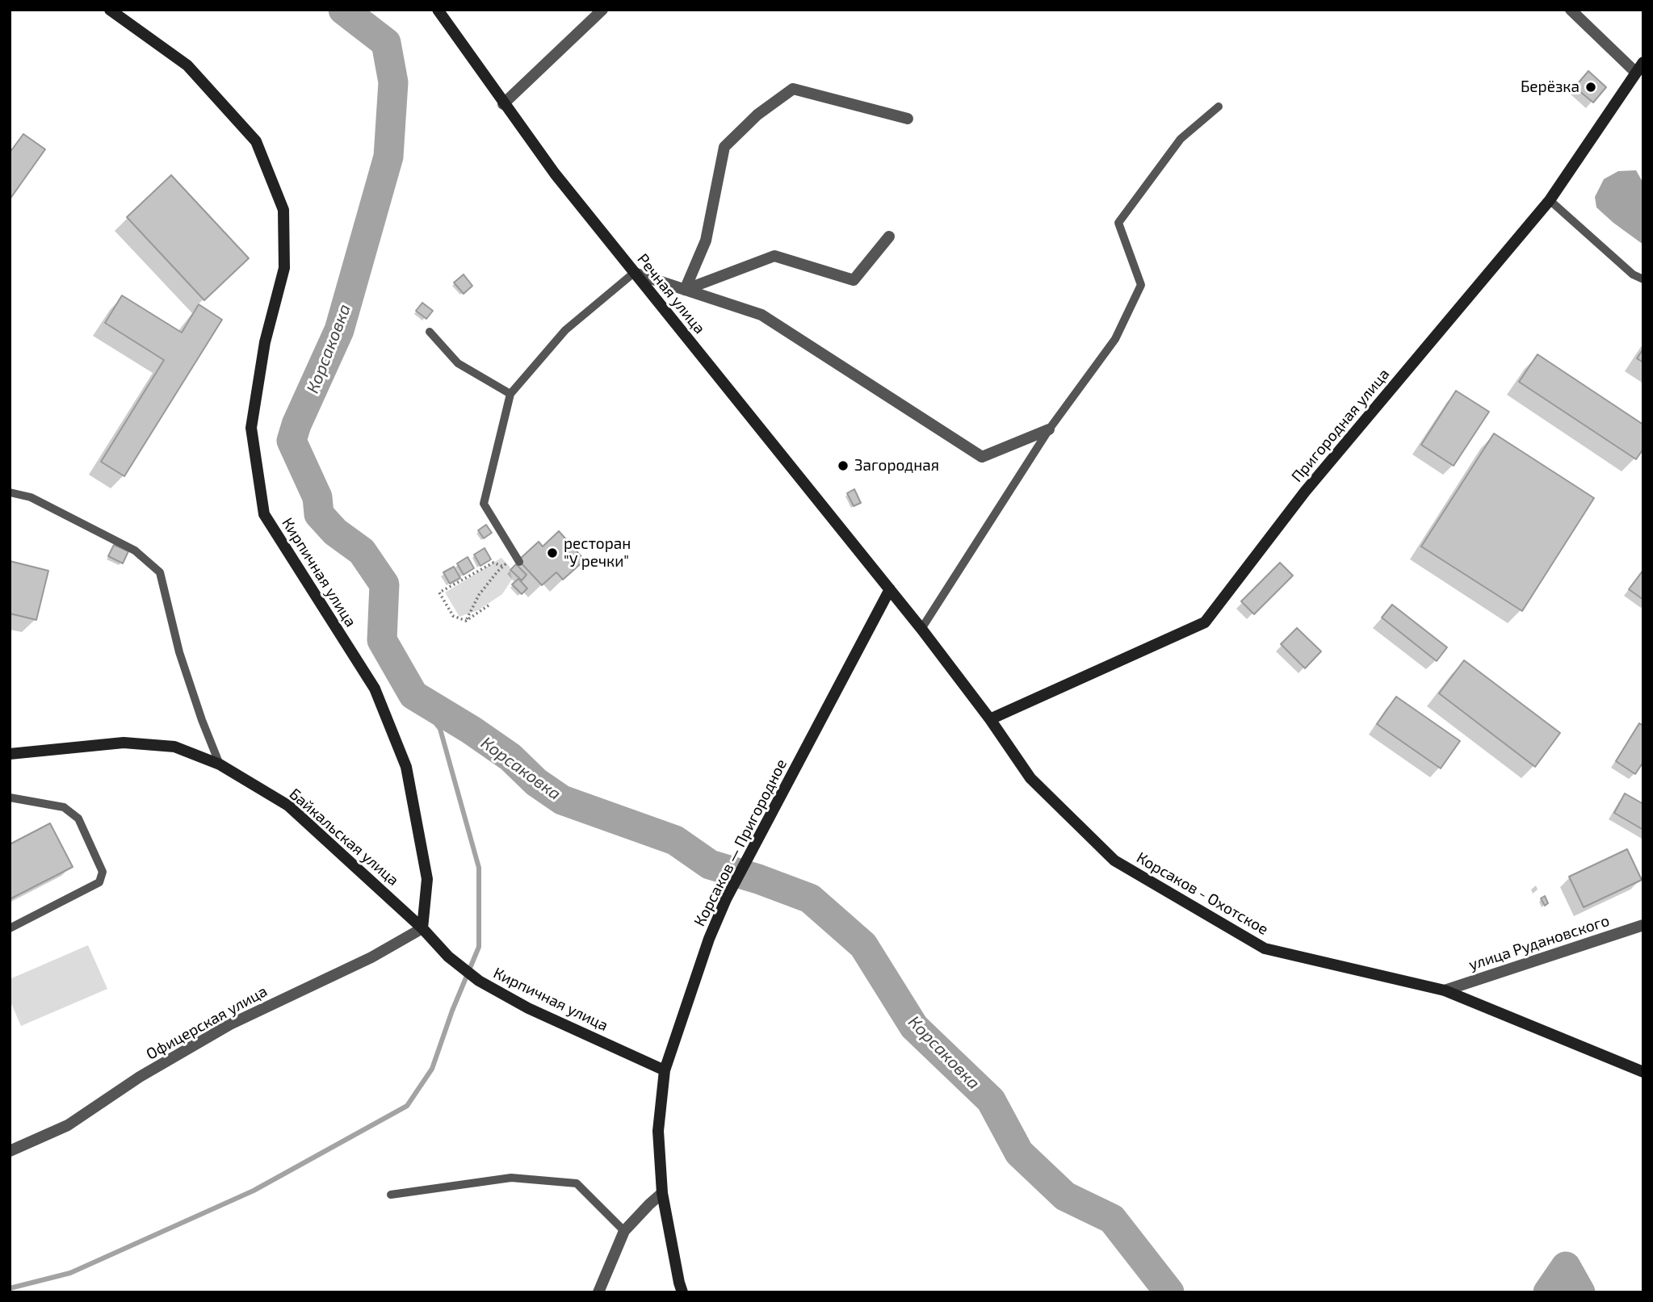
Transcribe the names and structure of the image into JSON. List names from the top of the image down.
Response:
{
  "streets": {
    "street": [
      "Речная улица",
      "Пригородная улица",
      "Кирпичная улица",
      "Байкальская улица",
      "Корсаков — Пригородное",
      "Корсаков - Охотское",
      "улица Рудановского",
      "Офицерская улица"
    ]
  },
  "crossings": [
    ["Речная улица", "Корсаков — Пригородное"],
    ["Речная улица", "Корсаков - Охотское"],
    ["Пригородная улица", "Корсаков - Охотское"],
    ["Кирпичная улица", "Байкальская улица"],
    ["Кирпичная улица", "Корсаков — Пригородное"],
    ["Кирпичная улица", "Офицерская улица"],
    ["Байкальская улица", "Офицерская улица"],
    ["Корсаков — Пригородное", "Корсаков - Охотское"],
    ["Корсаков - Охотское", "улица Рудановского"]
  ],
  "water": ["Корсаковка"],
  "places": ["Берёзка", "Загородная", "ресторан \"У речки\""]
}
